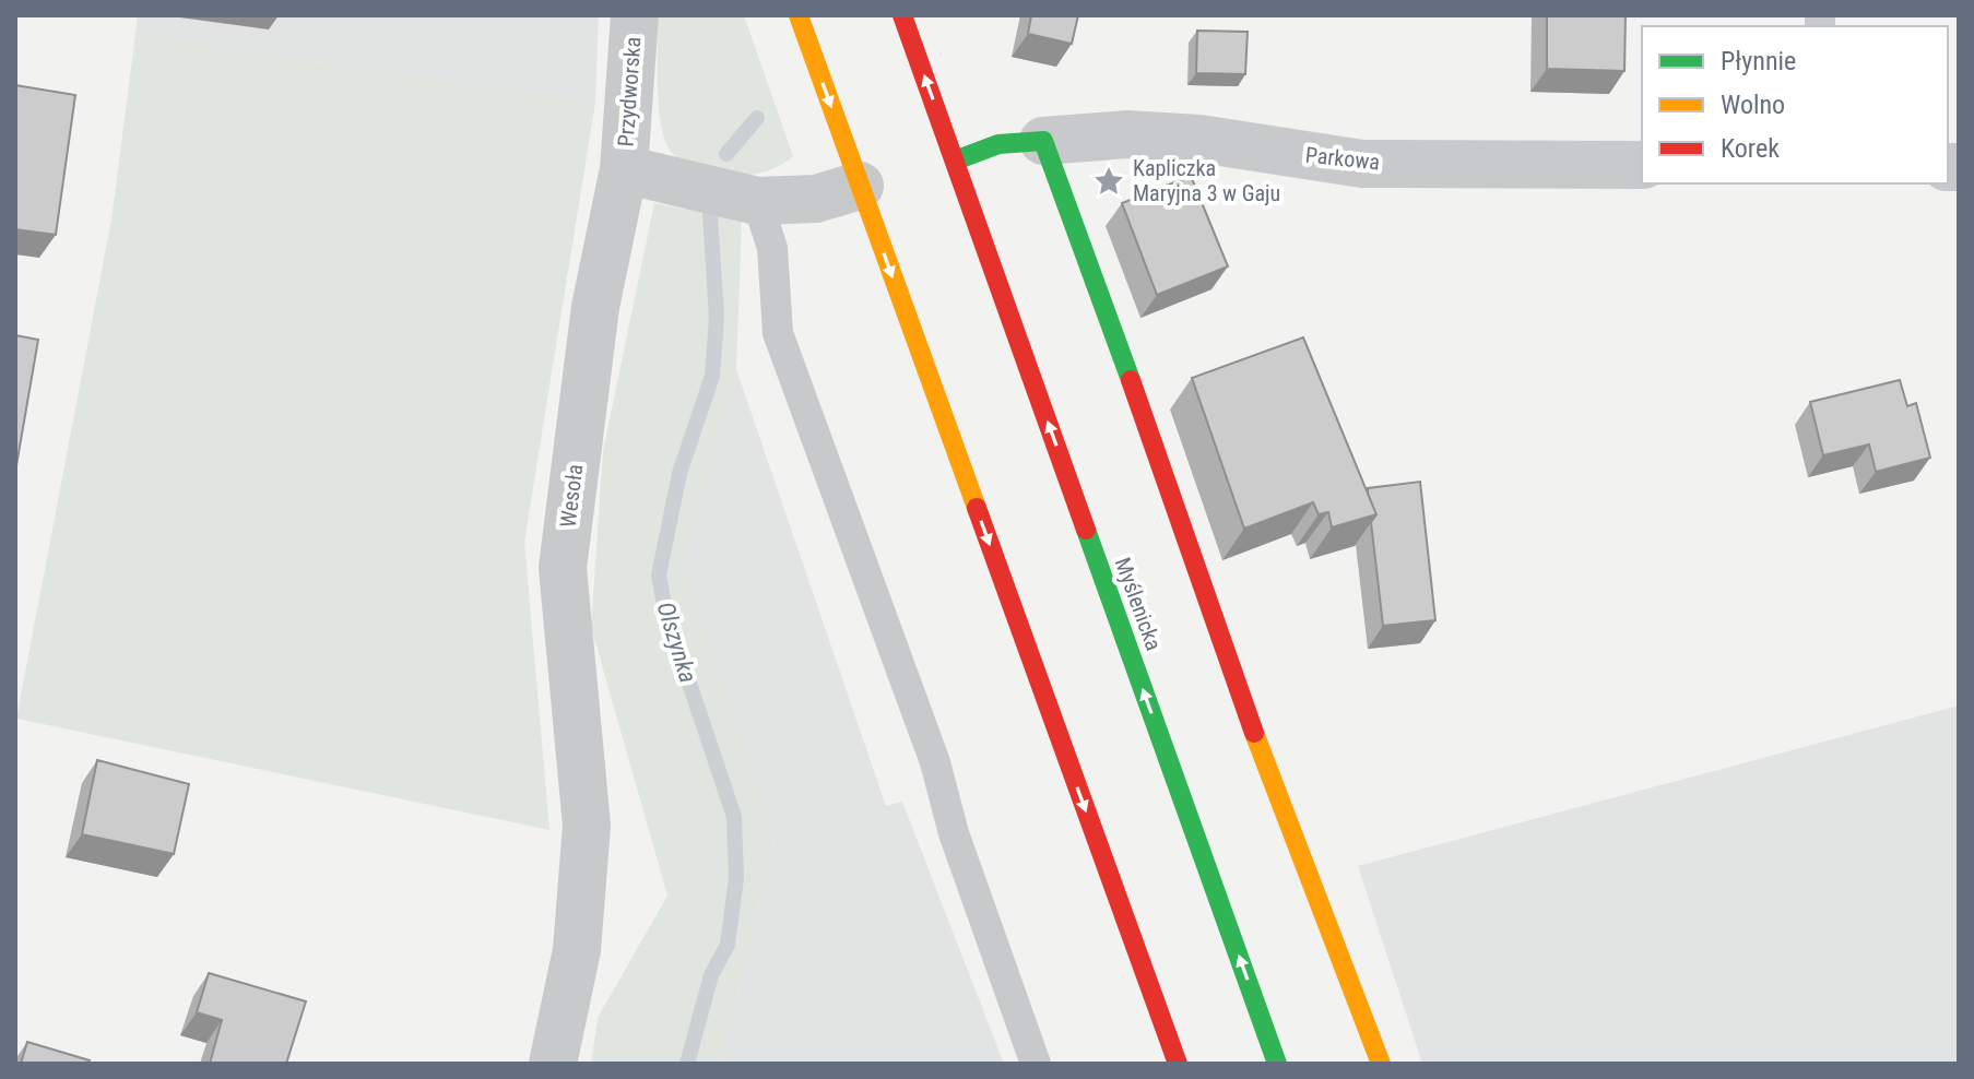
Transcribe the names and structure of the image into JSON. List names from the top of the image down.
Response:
{
  "streets": {
    "main road": ["Myślenicka"],
    "street": ["Przydworska", "Parkowa", "Wesoła"]
  },
  "crossings": [
    ["Przydworska", "Wesoła"]
  ],
  "water": ["Olszynka"],
  "places": {
    "place": ["Kapliczka Maryjna 3 w Gaju"]
  },
  "legend": ["Płynnie", "Wolno", "Korek"]
}
